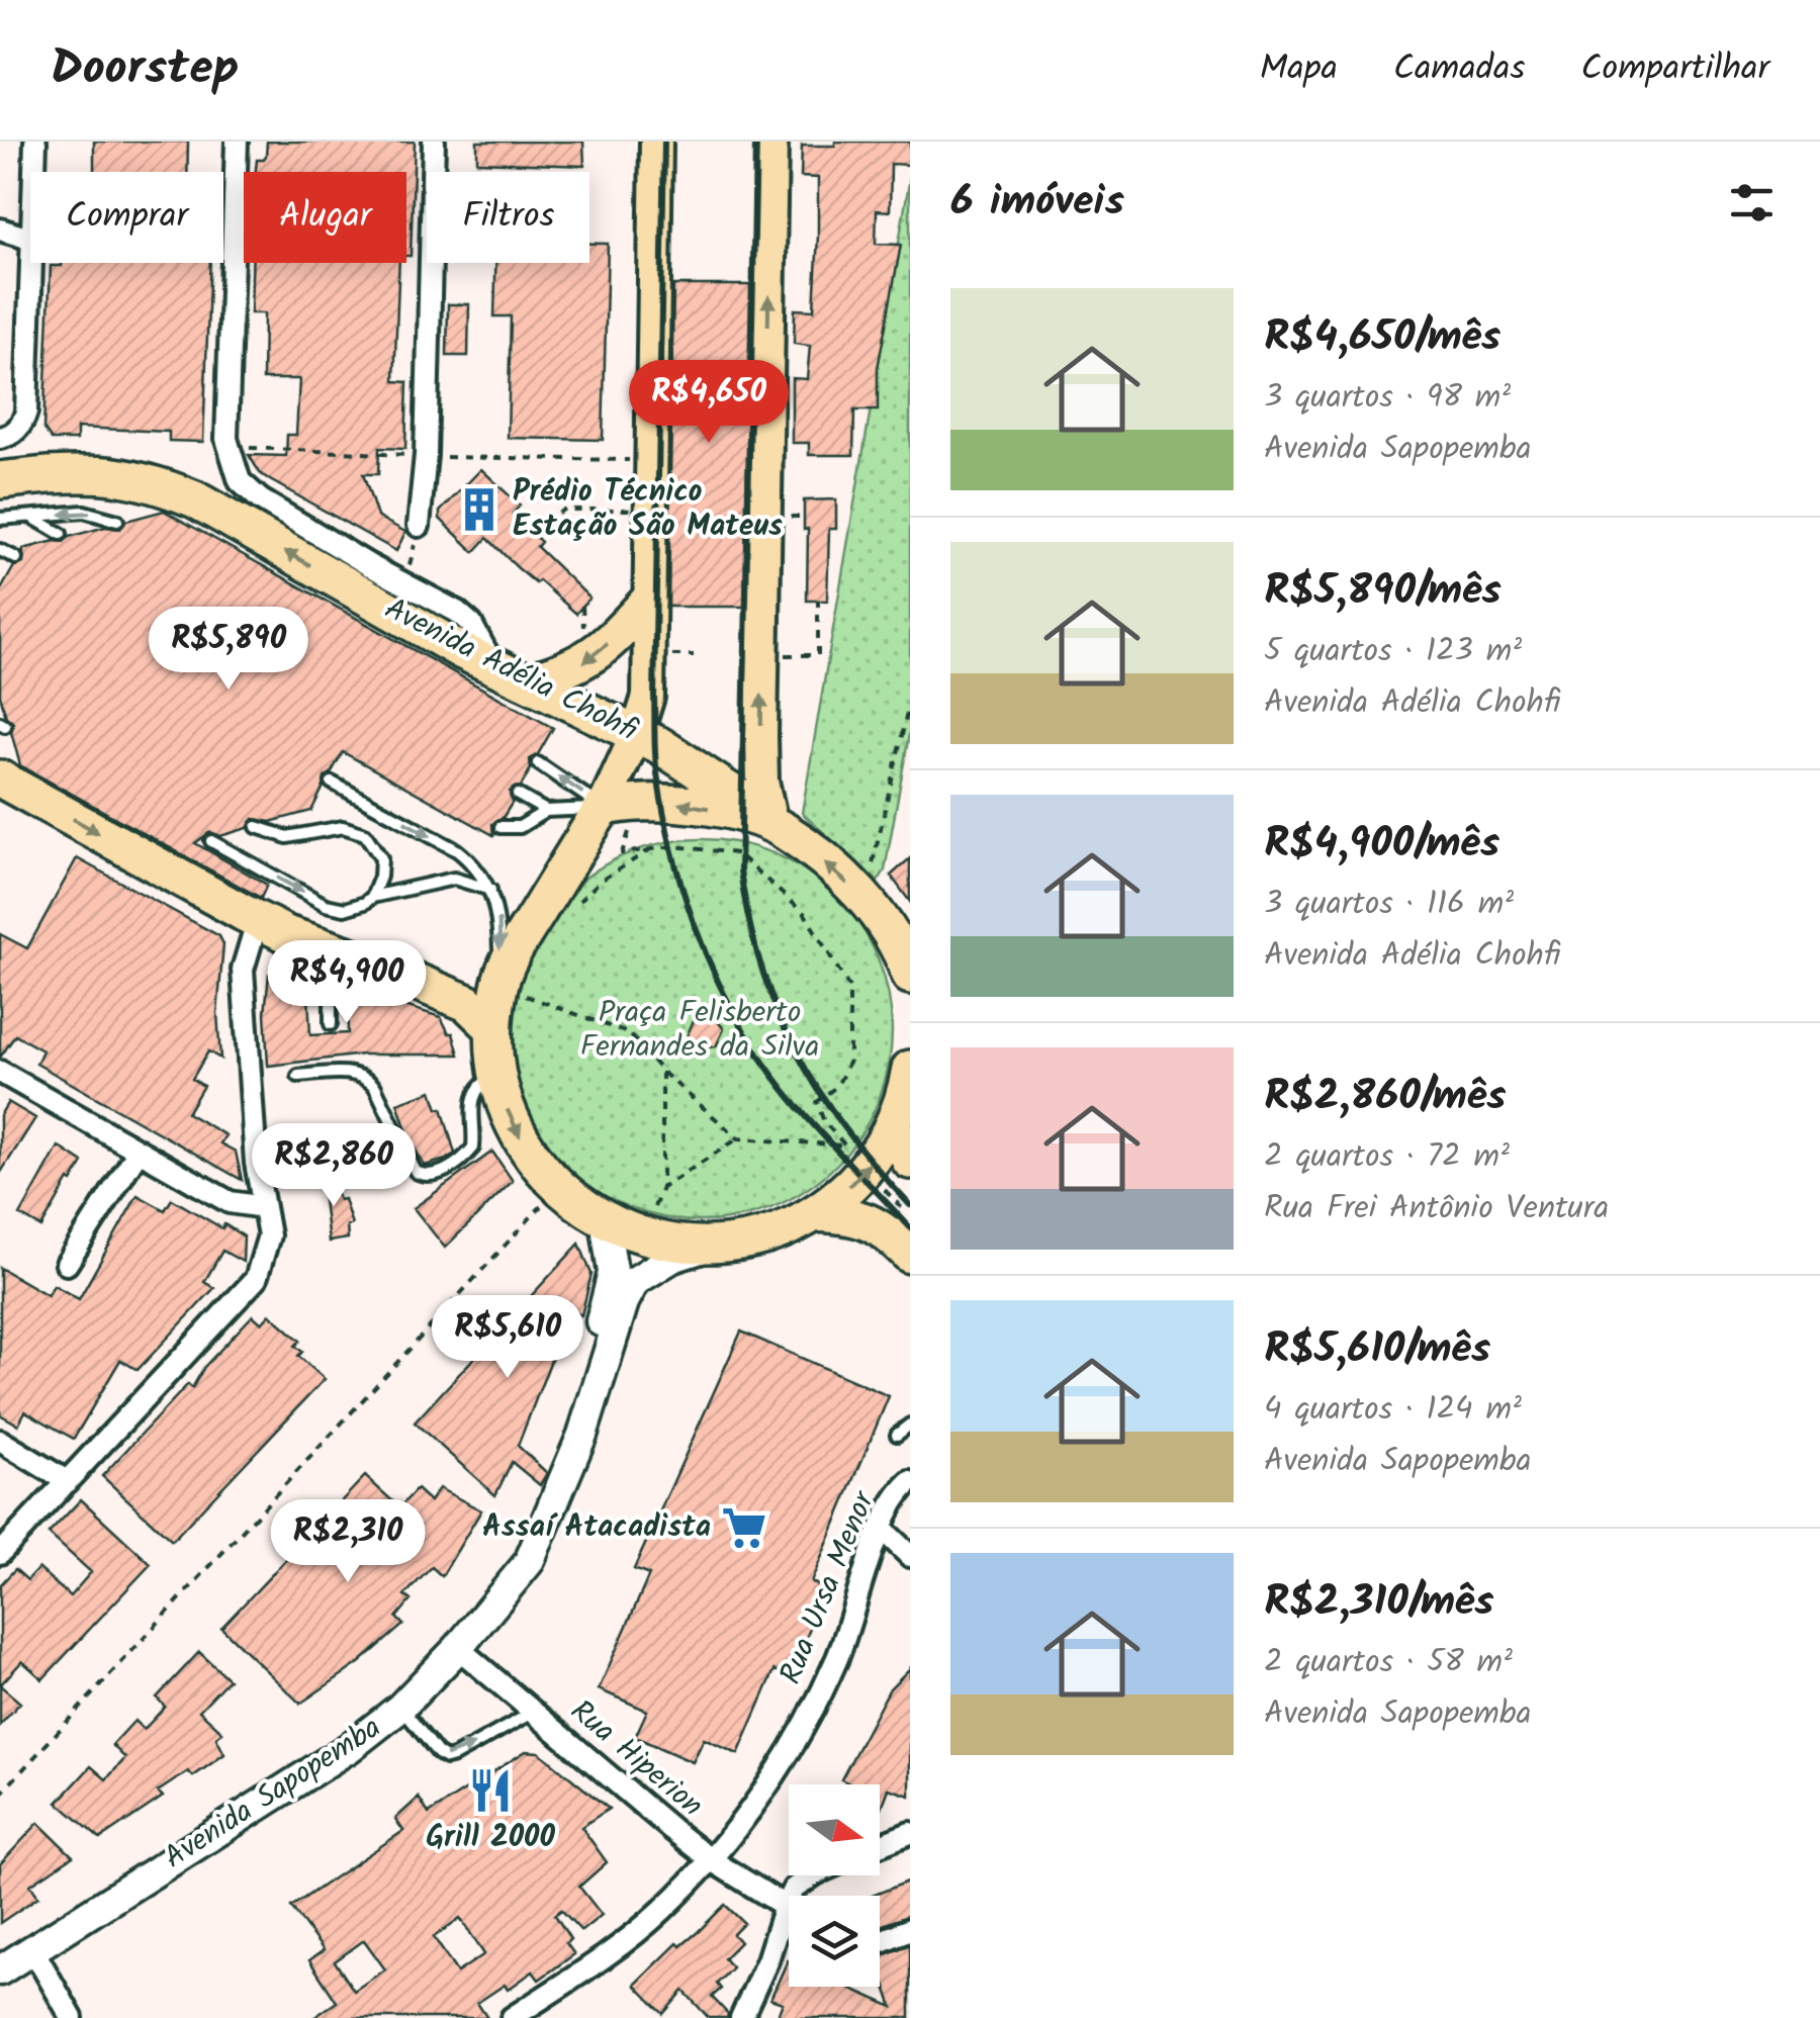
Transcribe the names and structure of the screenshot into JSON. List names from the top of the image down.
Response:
{
  "streets": {
    "highway": ["Avenida Adélia Chohfi"],
    "main road": ["Avenida Sapopemba"],
    "street": ["Rua Ursa Menor", "Rua Hiperion"]
  },
  "crossings": [
    ["Rua Ursa Menor", "Rua Hiperion"],
    ["Rua Hiperion", "Avenida Sapopemba"]
  ],
  "one_way": ["Avenida Adélia Chohfi"],
  "parks": ["Praça Felisberto Fernandes da Silva"],
  "places": {
    "building": ["Prédio Técnico Estação São Mateus"],
    "supermarket": ["Assaí Atacadista"],
    "restaurant": ["Grill 2000"]
  },
  "north": "right",
  "page": {
    "header": "Doorstep",
    "nav": ["Mapa", "Camadas", "Compartilhar"],
    "heading": "6 imóveis",
    "chip": ["Comprar", "Alugar", "Filtros"],
    "list": [
      {
        "name": "R$4,650/mês",
        "note": "3 quartos · 98 m² · Avenida Sapopemba"
      },
      {
        "name": "R$5,890/mês",
        "note": "5 quartos · 123 m² · Avenida Adélia Chohfi"
      },
      {
        "name": "R$4,900/mês",
        "note": "3 quartos · 116 m² · Avenida Adélia Chohfi"
      },
      {
        "name": "R$2,860/mês",
        "note": "2 quartos · 72 m² · Rua Frei Antônio Ventura"
      },
      {
        "name": "R$5,610/mês",
        "note": "4 quartos · 124 m² · Avenida Sapopemba"
      },
      {
        "name": "R$2,310/mês",
        "note": "2 quartos · 58 m² · Avenida Sapopemba"
      }
    ],
    "price": [
      "R$4,650",
      "R$5,890",
      "R$4,900",
      "R$2,860",
      "R$5,610",
      "R$2,310"
    ]
  }
}
